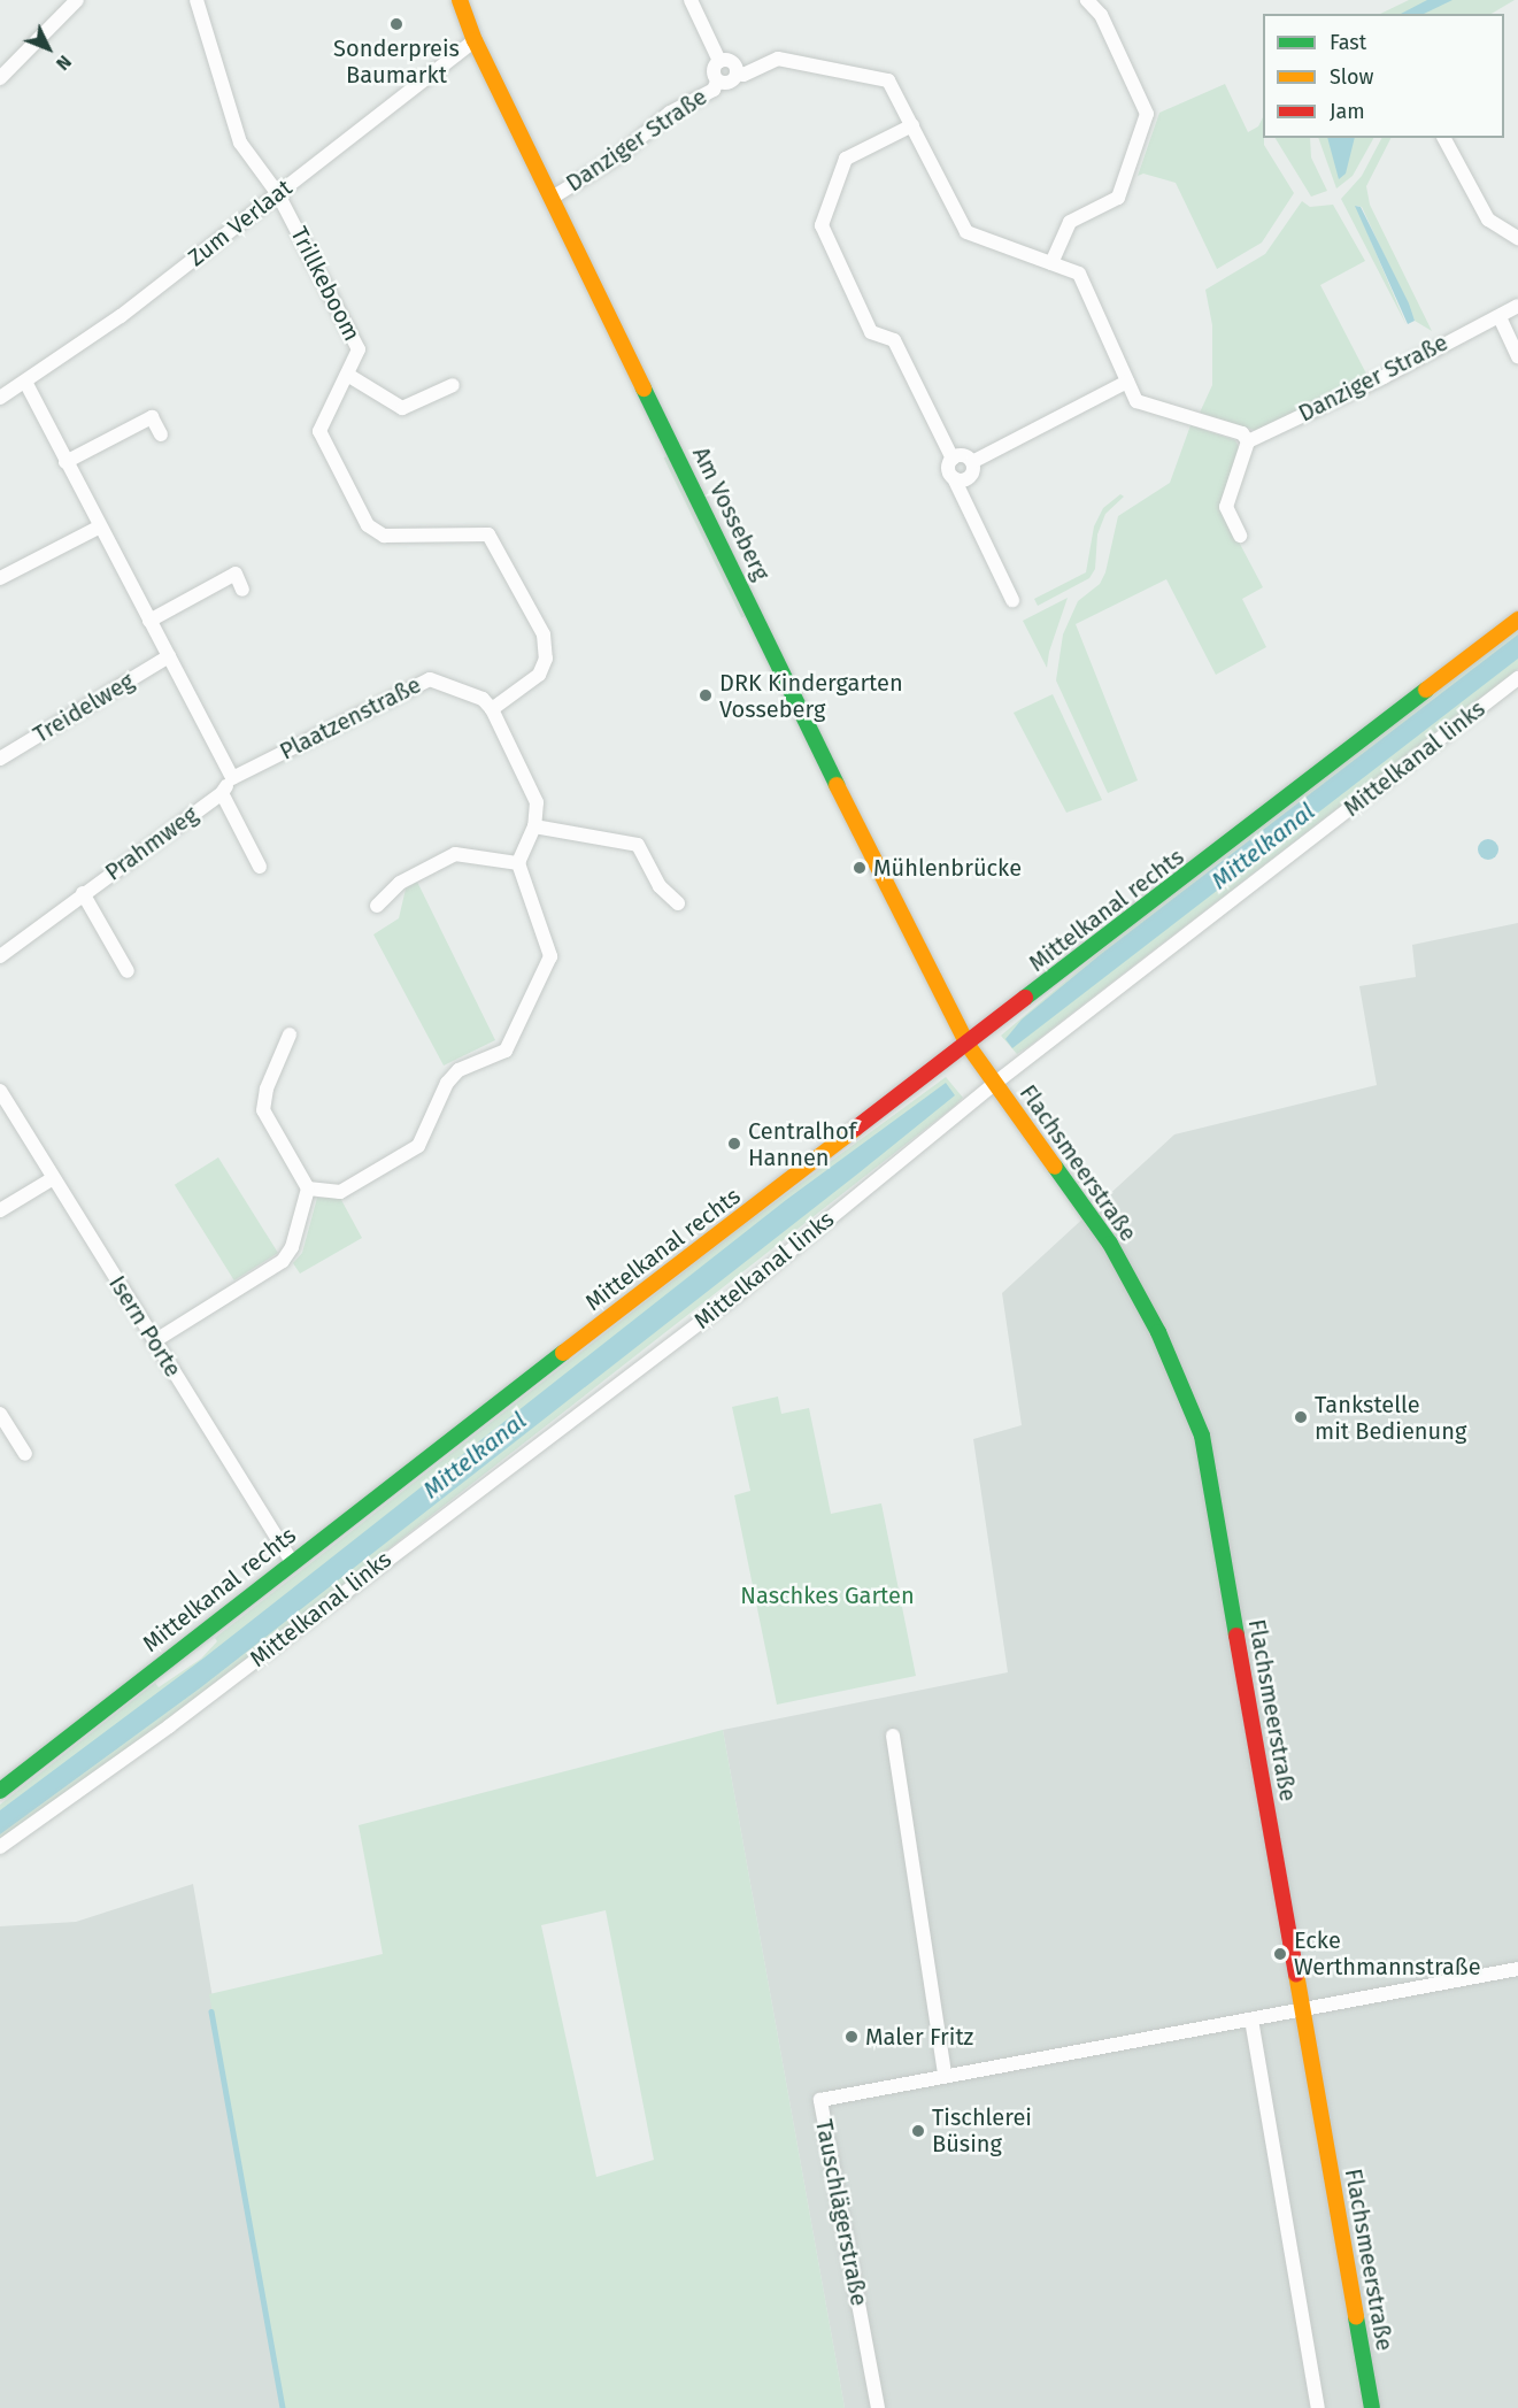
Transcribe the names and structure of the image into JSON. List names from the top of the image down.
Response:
{
  "streets": {
    "street": [
      "Danziger Straße",
      "Zum Verlaat",
      "Trillkeboom",
      "Am Vosseberg",
      "Treidelweg",
      "Plaatzenstraße",
      "Mittelkanal links",
      "Prahmweg",
      "Mittelkanal rechts",
      "Flachsmeerstraße",
      "Isern Porte",
      "Tauschlägerstraße"
    ]
  },
  "crossings": [
    ["Danziger Straße", "Am Vosseberg"],
    ["Zum Verlaat", "Trillkeboom"],
    ["Zum Verlaat", "Am Vosseberg"],
    ["Trillkeboom", "Plaatzenstraße"],
    ["Am Vosseberg", "Mittelkanal rechts"],
    ["Am Vosseberg", "Flachsmeerstraße"],
    ["Plaatzenstraße", "Prahmweg"],
    ["Mittelkanal links", "Flachsmeerstraße"],
    ["Mittelkanal rechts", "Flachsmeerstraße"],
    ["Mittelkanal rechts", "Isern Porte"],
    ["Flachsmeerstraße", "Tauschlägerstraße"]
  ],
  "water": ["Mittelkanal"],
  "parks": ["Naschkes Garten"],
  "places": [
    "Sonderpreis Baumarkt",
    "DRK Kindergarten Vosseberg",
    "Mühlenbrücke",
    "Centralhof Hannen",
    "Tankstelle mit Bedienung",
    "Ecke Werthmannstraße",
    "Maler Fritz",
    "Tischlerei Büsing"
  ],
  "legend": ["Fast", "Slow", "Jam"],
  "north": "bottom right"
}
